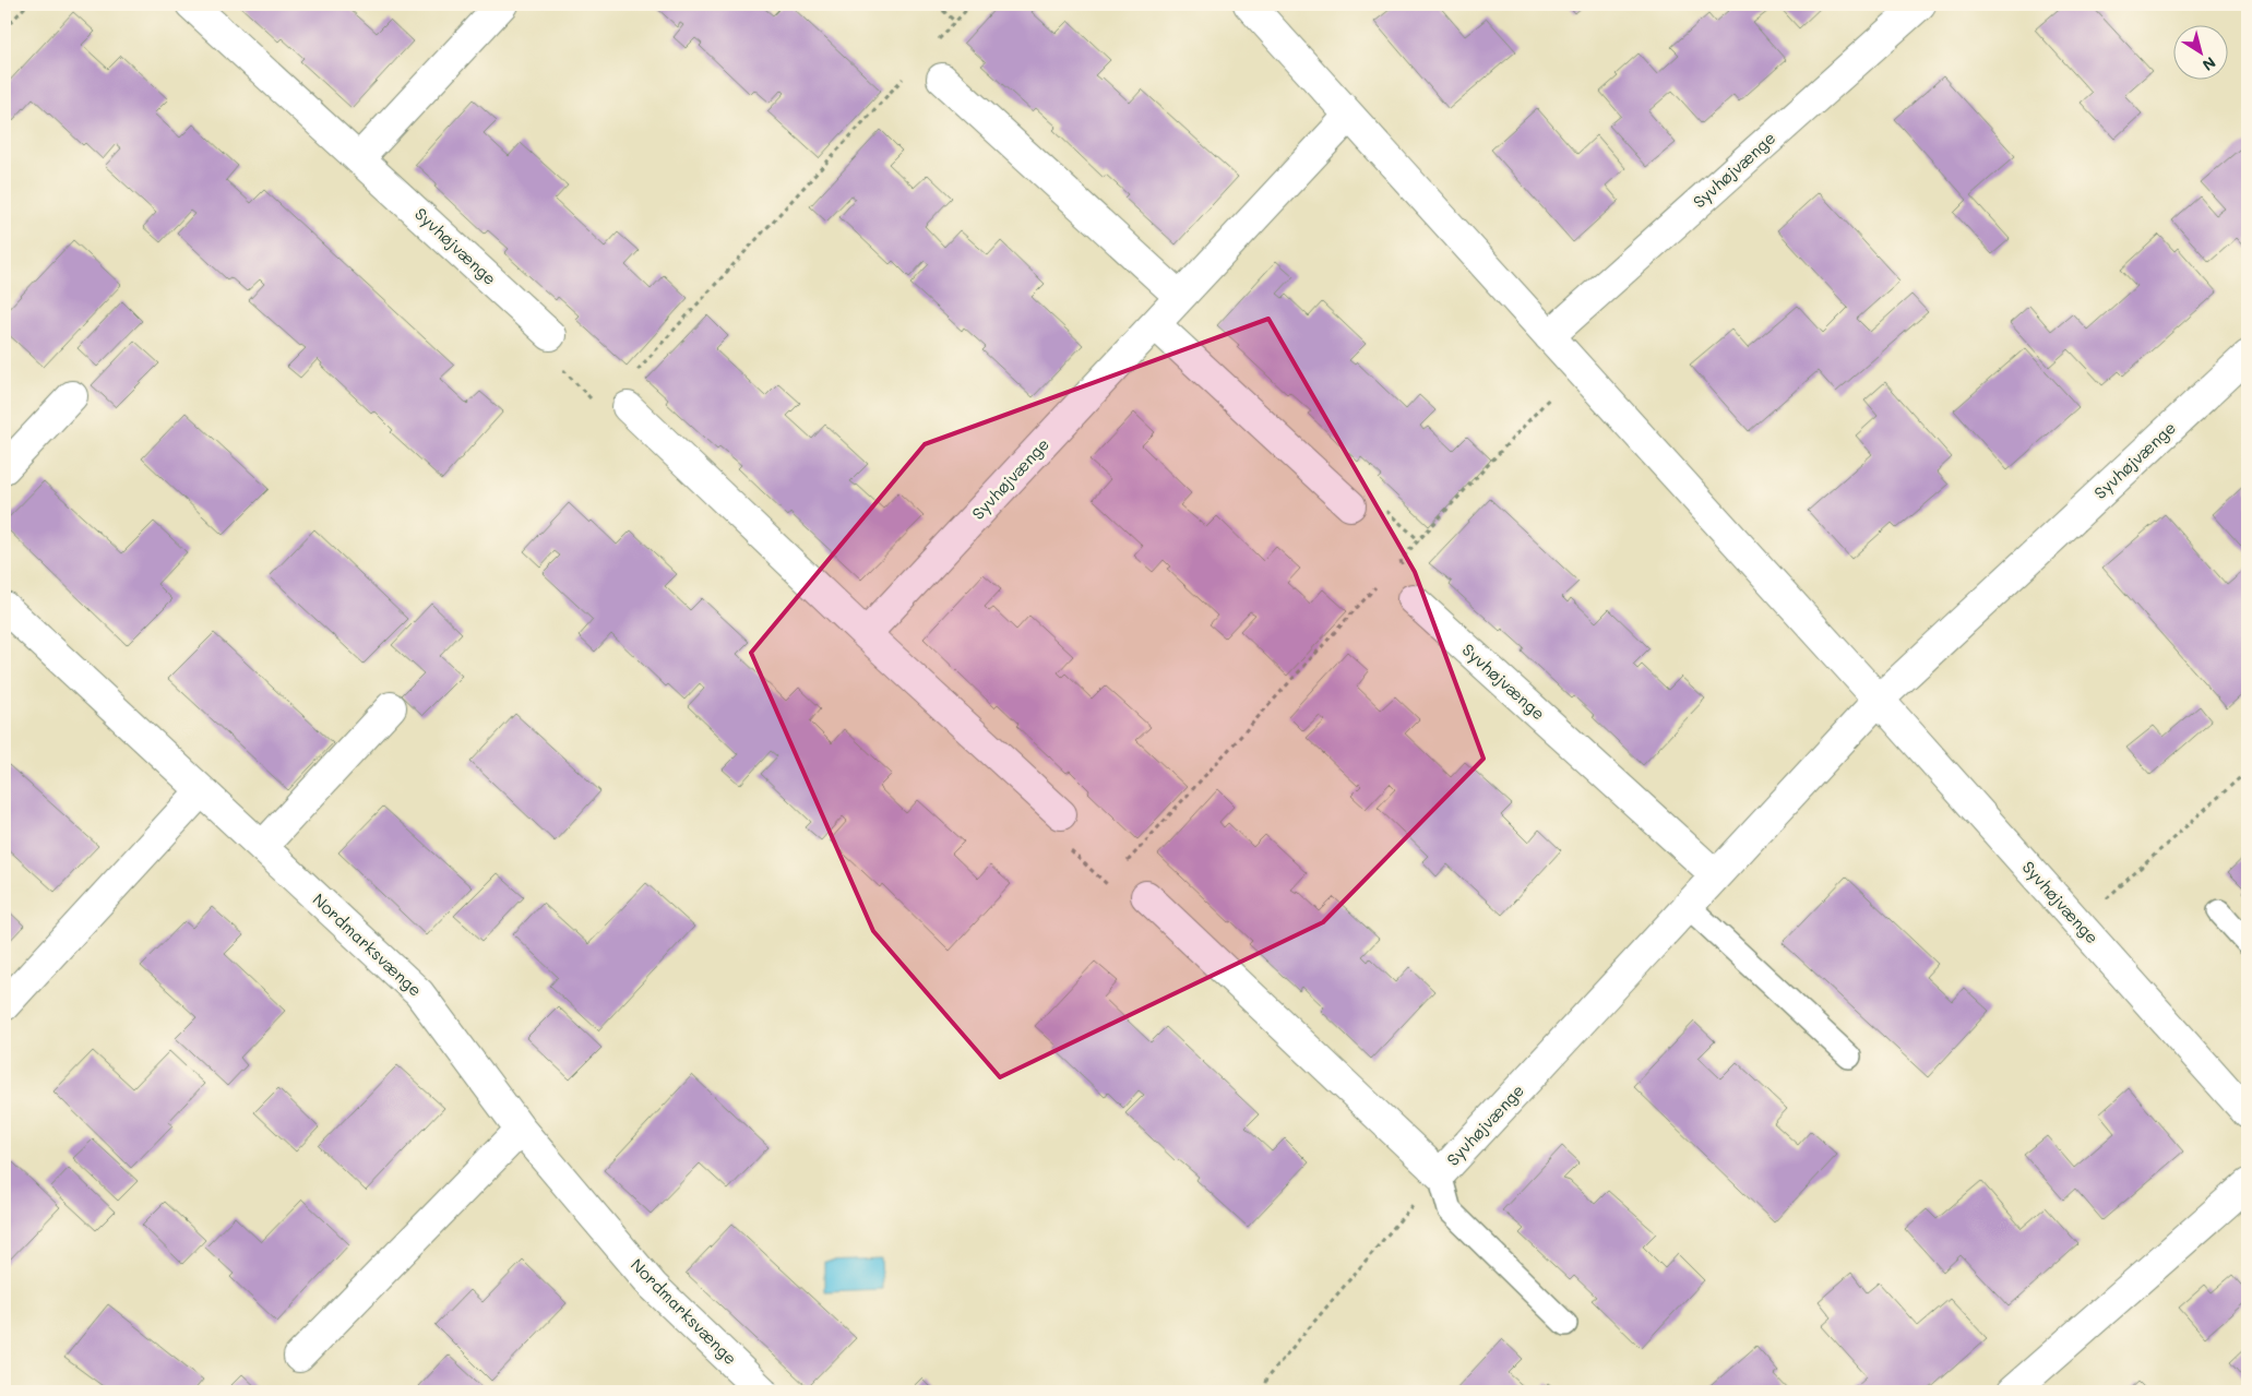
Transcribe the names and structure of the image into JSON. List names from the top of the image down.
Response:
{
  "streets": {
    "street": ["Syvhøjvænge", "Nordmarksvænge"]
  },
  "north": "bottom right"
}
